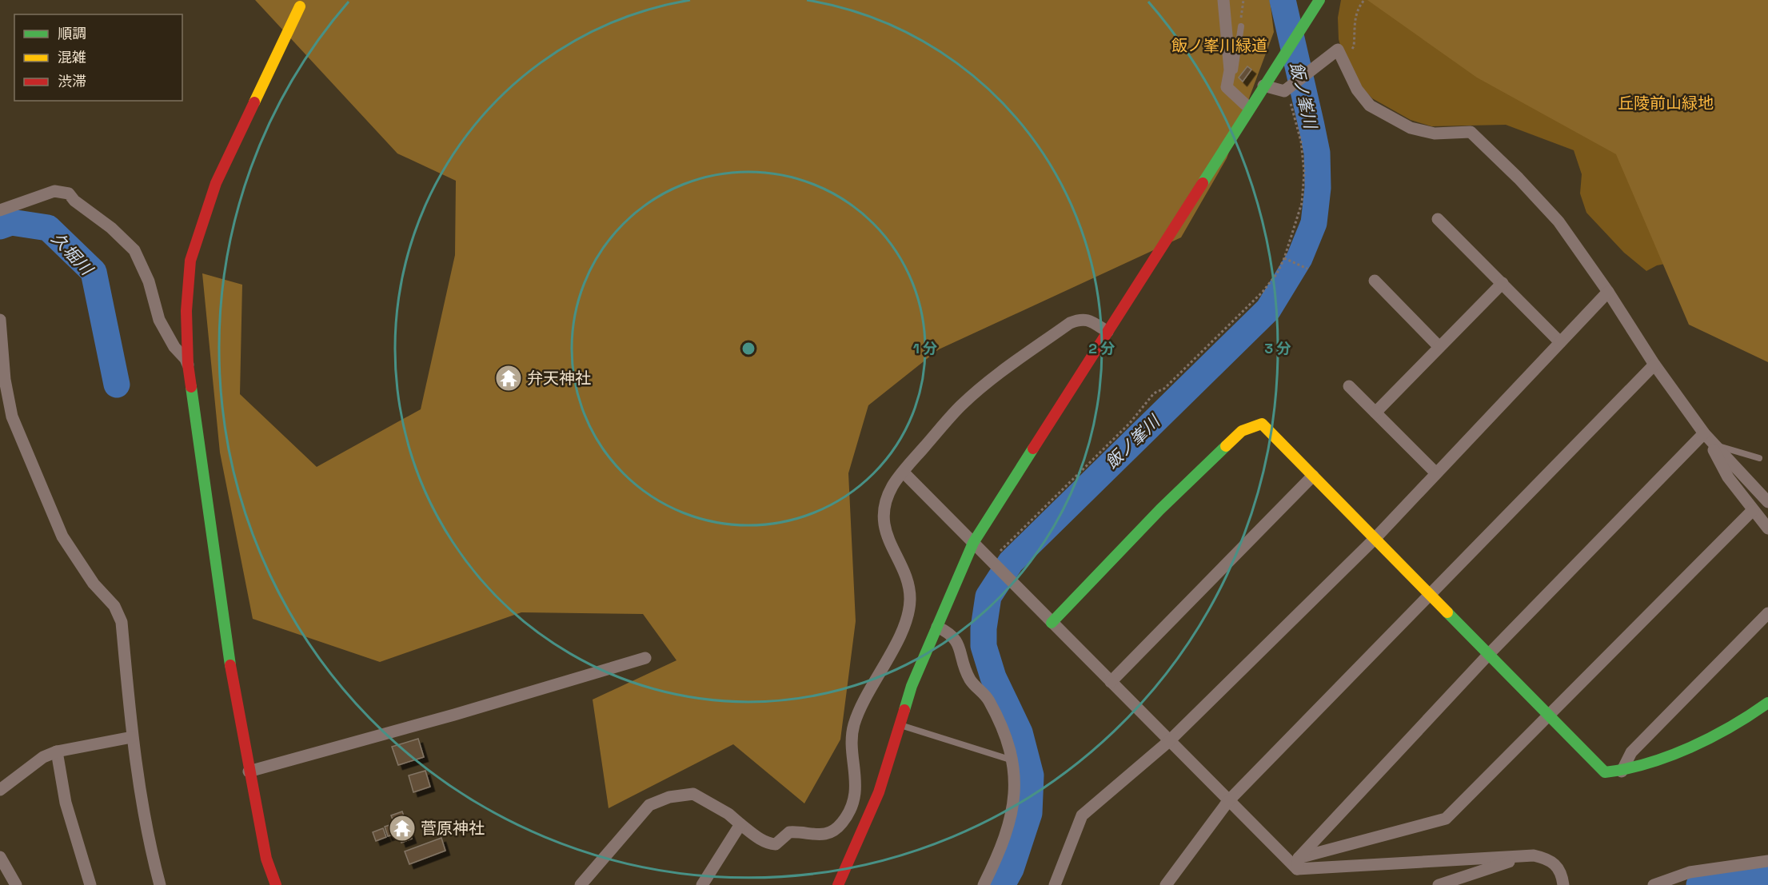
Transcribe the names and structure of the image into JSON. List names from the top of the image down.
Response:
{
  "water": ["飯ノ峯川", "久堀川"],
  "parks": ["飯ノ峯川緑道", "丘陵前山緑地"],
  "places": {
    "temple": ["弁天神社", "菅原神社"]
  },
  "legend": ["順調", "混雑", "渋滞"],
  "rings": ["1 分", "2 分", "3 分"]
}
